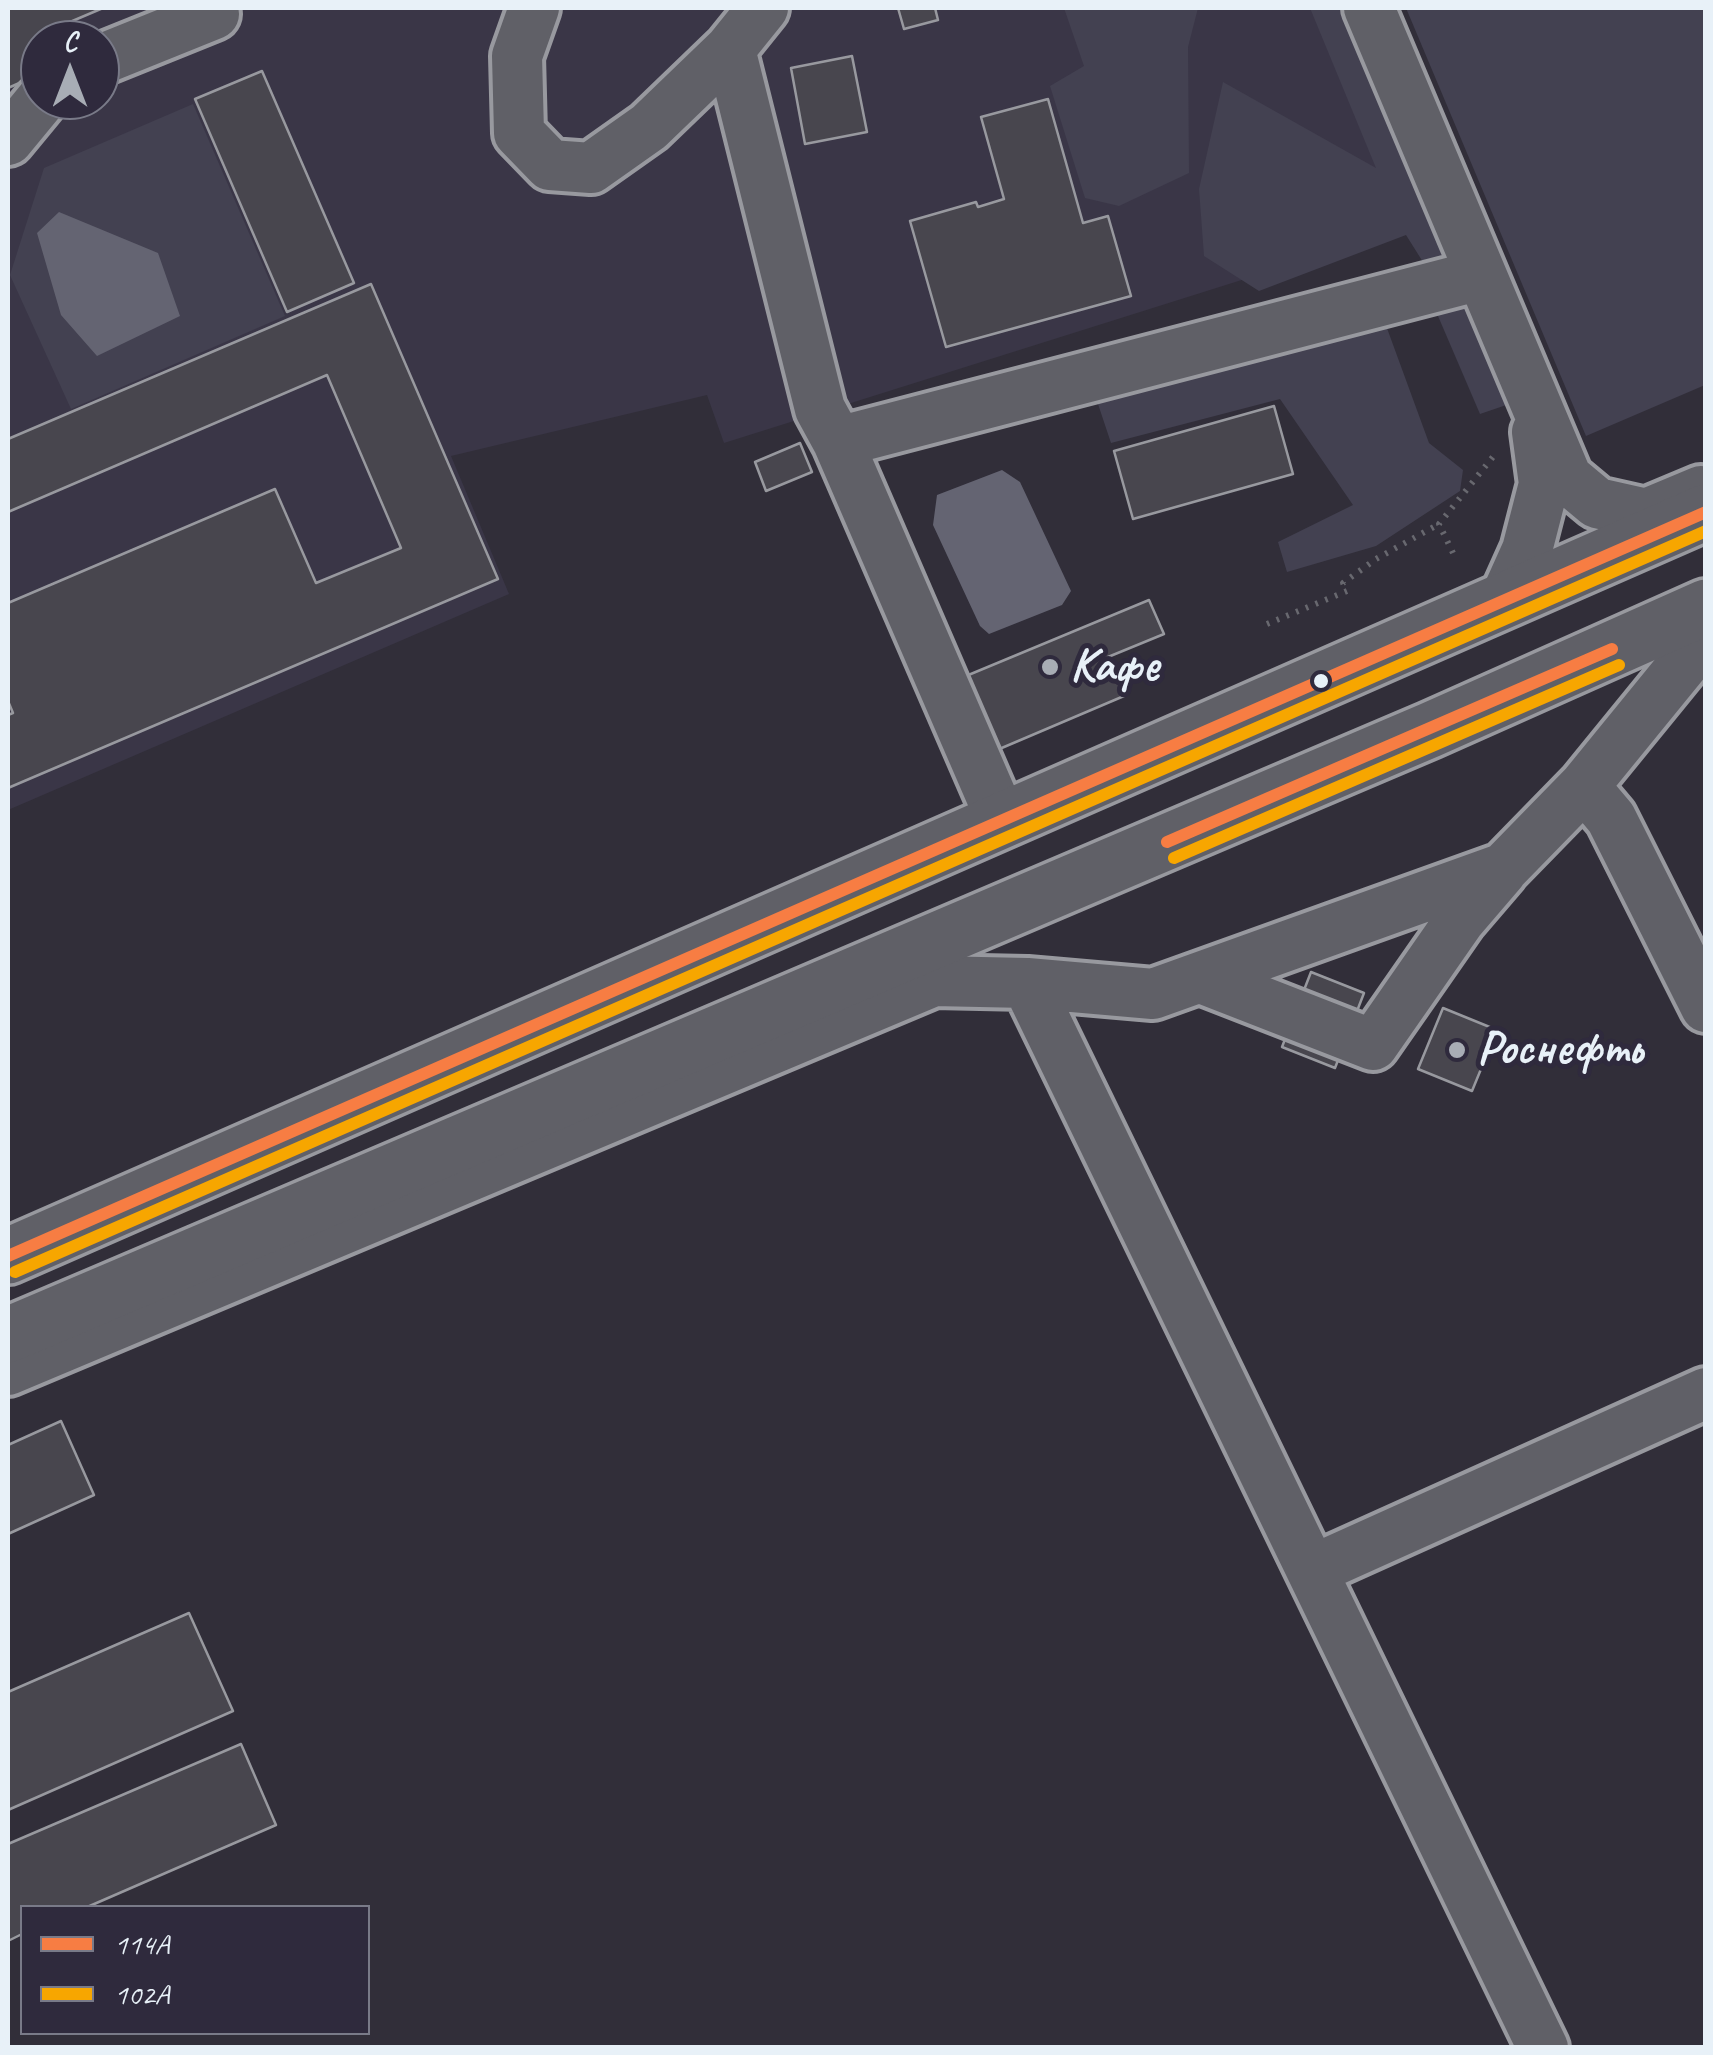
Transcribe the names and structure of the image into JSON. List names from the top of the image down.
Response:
{
  "places": ["Кафе", "Роснефть"],
  "lines": ["transit line 114А", "transit line 102А"],
  "legend": ["114А", "102А"],
  "north": "top"
}
